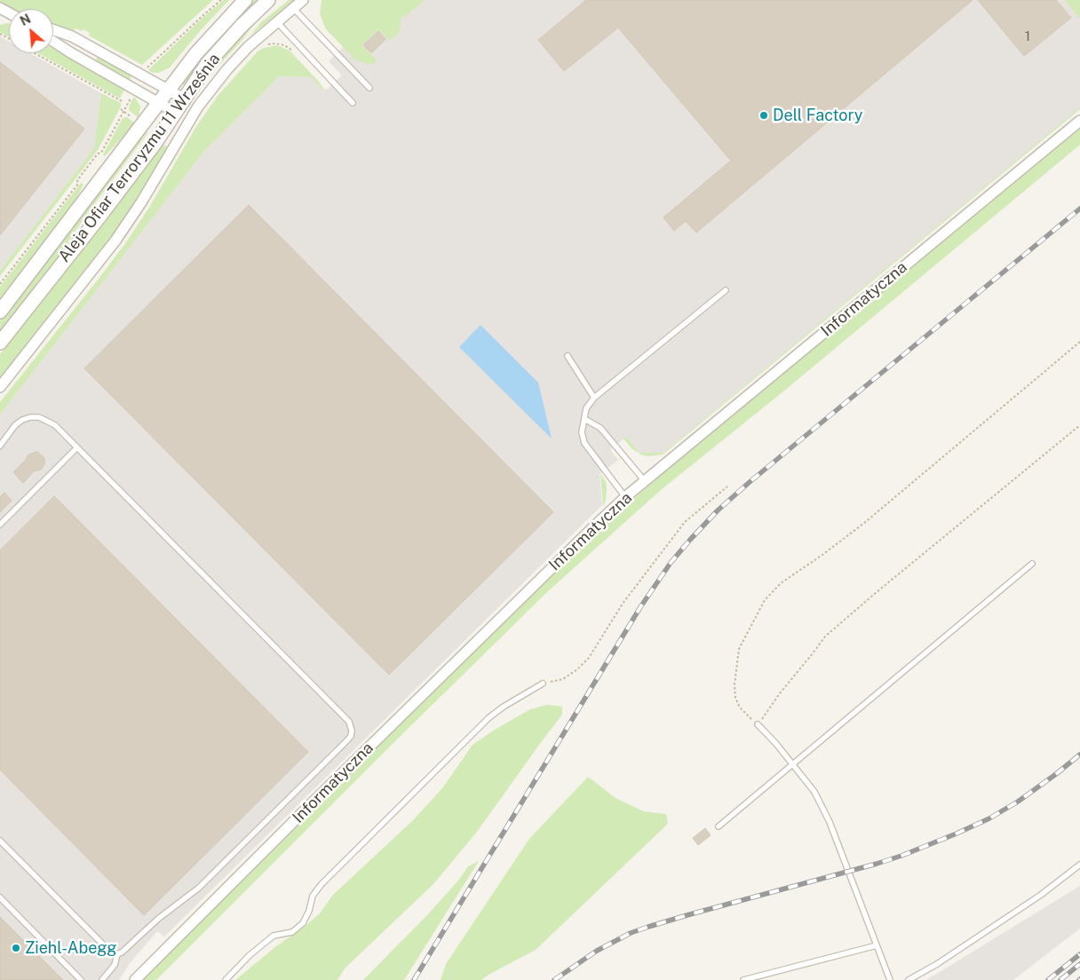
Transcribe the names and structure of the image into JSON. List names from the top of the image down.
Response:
{
  "streets": {
    "street": ["Aleja Ofiar Terroryzmu 11 Września", "Informatyczna"]
  },
  "places": ["Dell Factory", "Ziehl-Abegg"],
  "house_numbers": ["1"],
  "north": "top left"
}
